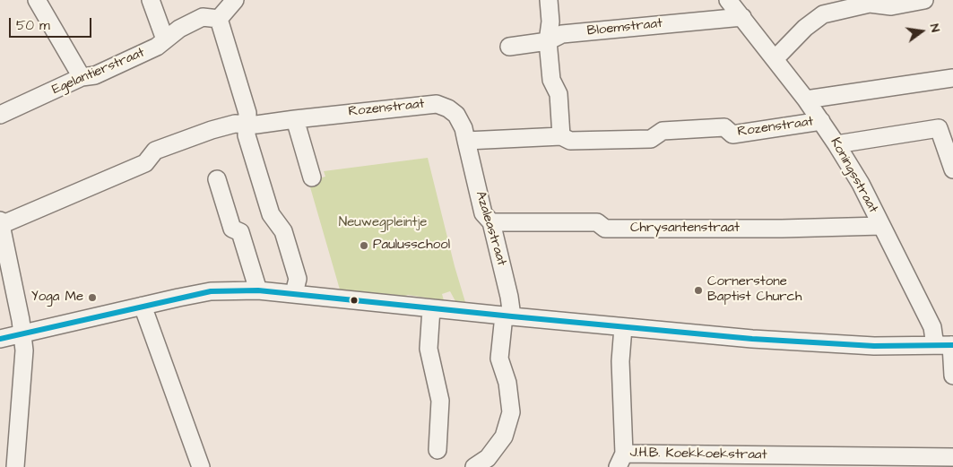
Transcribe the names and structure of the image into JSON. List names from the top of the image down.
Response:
{
  "streets": {
    "street": [
      "Bloemstraat",
      "Egelantierstraat",
      "Rozenstraat",
      "Koningsstraat",
      "Azaleastraat",
      "Chrysantenstraat",
      "J.H.B. Koekkoekstraat"
    ]
  },
  "crossings": [
    ["Bloemstraat", "Koningsstraat"],
    ["Rozenstraat", "Koningsstraat"],
    ["Rozenstraat", "Azaleastraat"],
    ["Koningsstraat", "Chrysantenstraat"],
    ["Azaleastraat", "Chrysantenstraat"]
  ],
  "parks": ["Neuwegpleintje"],
  "places": ["Paulusschool", "Cornerstone Baptist Church", "Yoga Me"],
  "scale_bar": "50 m",
  "north": "right"
}
